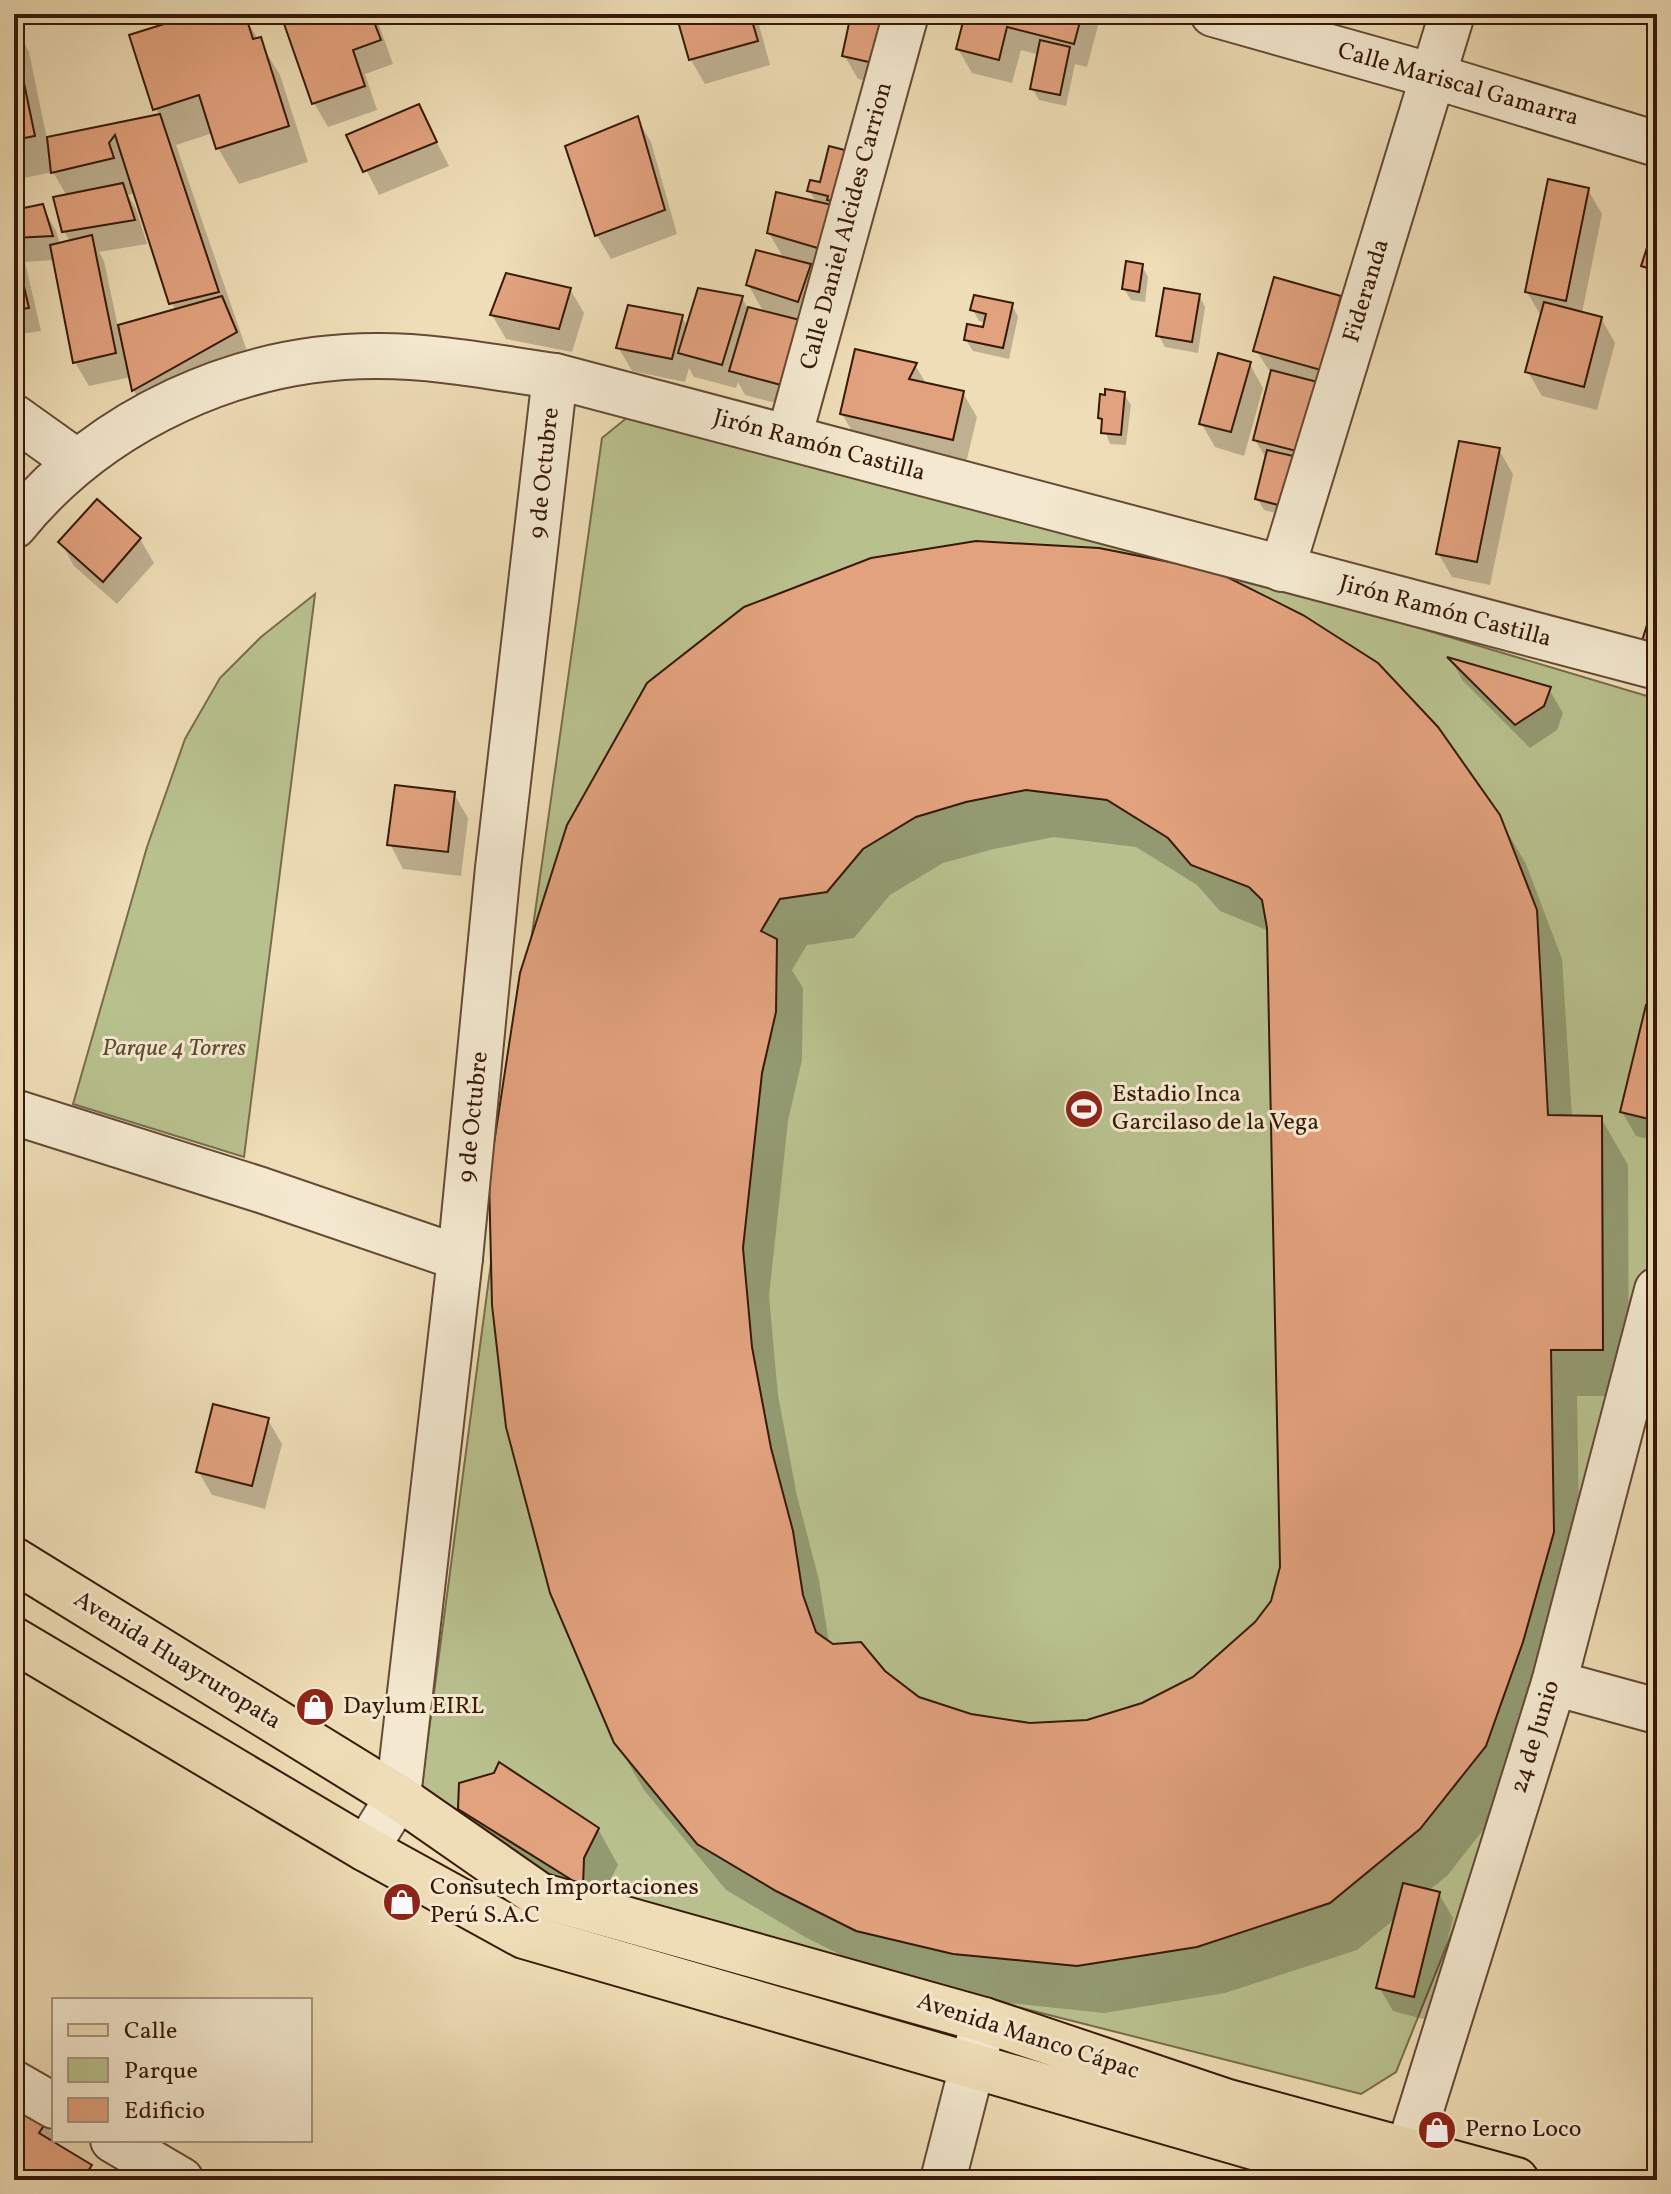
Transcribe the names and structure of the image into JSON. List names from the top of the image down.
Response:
{
  "streets": {
    "main road": ["Avenida Huayruropata", "Avenida Manco Cápac"],
    "street": [
      "Calle Mariscal Gamarra",
      "Calle Daniel Alcides Carrion",
      "Fideranda",
      "Jirón Ramón Castilla",
      "9 de Octubre",
      "24 de Junio"
    ]
  },
  "crossings": [
    ["Calle Mariscal Gamarra", "Fideranda"],
    ["Calle Daniel Alcides Carrion", "Jirón Ramón Castilla"],
    ["Fideranda", "Jirón Ramón Castilla"],
    ["Jirón Ramón Castilla", "9 de Octubre"],
    ["9 de Octubre", "Avenida Huayruropata"],
    ["9 de Octubre", "Avenida Manco Cápac"],
    ["Avenida Huayruropata", "Avenida Manco Cápac"],
    ["24 de Junio", "Avenida Manco Cápac"]
  ],
  "parks": ["Parque 4 Torres"],
  "places": {
    "sports": ["Estadio Inca Garcilaso de la Vega"],
    "shop": ["Daylum EIRL", "Consutech Importaciones Perú S.A.C", "Perno Loco"]
  },
  "legend": ["Calle", "Parque", "Edificio"]
}
